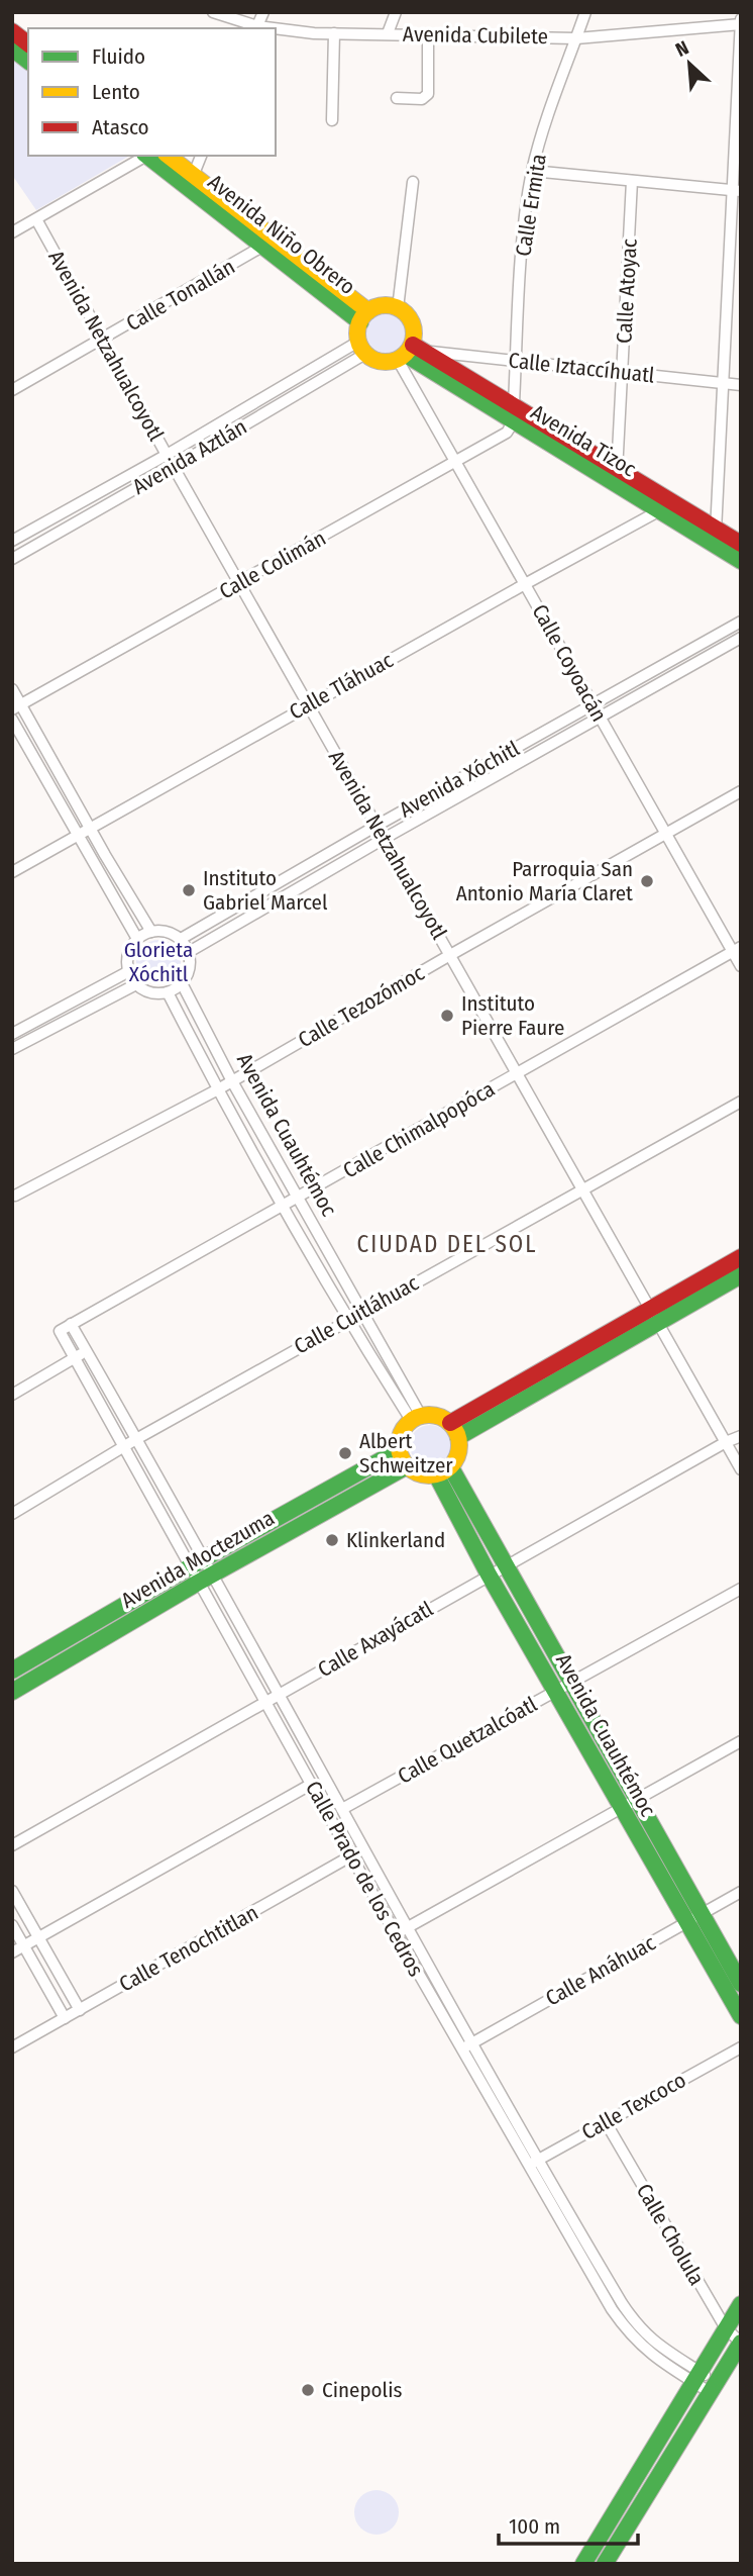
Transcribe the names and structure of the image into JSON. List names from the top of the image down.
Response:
{
  "streets": {
    "street": [
      "Avenida Cubilete",
      "Calle Ermita",
      "Avenida Niño Obrero",
      "Calle Atoyac",
      "Calle Tonallán",
      "Avenida Netzahualcoyotl",
      "Calle Iztaccíhuatl",
      "Avenida Tizoc",
      "Avenida Aztlán",
      "Calle Colimán",
      "Calle Coyoacán",
      "Calle Tláhuac",
      "Avenida Xóchitl",
      "Calle Tezozómoc",
      "Calle Chimalpopóca",
      "Avenida Cuauhtémoc",
      "Calle Cuitláhuac",
      "Avenida Moctezuma",
      "Calle Axayácatl",
      "Calle Quetzalcóatl",
      "Calle Prado de los Cedros",
      "Calle Tenochtitlan",
      "Calle Anáhuac",
      "Calle Texcoco",
      "Calle Cholula"
    ]
  },
  "crossings": [
    ["Avenida Cubilete", "Calle Ermita"],
    ["Calle Ermita", "Calle Iztaccíhuatl"],
    ["Calle Ermita", "Avenida Tizoc"],
    ["Calle Ermita", "Calle Colimán"],
    ["Avenida Niño Obrero", "Calle Tonallán"],
    ["Avenida Niño Obrero", "Calle Iztaccíhuatl"],
    ["Avenida Niño Obrero", "Avenida Tizoc"],
    ["Avenida Niño Obrero", "Avenida Aztlán"],
    ["Avenida Niño Obrero", "Calle Coyoacán"],
    ["Calle Atoyac", "Calle Iztaccíhuatl"],
    ["Calle Atoyac", "Avenida Tizoc"],
    ["Calle Tonallán", "Avenida Netzahualcoyotl"],
    ["Avenida Netzahualcoyotl", "Avenida Aztlán"],
    ["Avenida Netzahualcoyotl", "Calle Colimán"],
    ["Avenida Netzahualcoyotl", "Calle Tláhuac"],
    ["Avenida Netzahualcoyotl", "Avenida Xóchitl"],
    ["Avenida Netzahualcoyotl", "Calle Tezozómoc"],
    ["Avenida Netzahualcoyotl", "Calle Chimalpopóca"],
    ["Avenida Netzahualcoyotl", "Calle Cuitláhuac"],
    ["Avenida Netzahualcoyotl", "Calle Axayácatl"],
    ["Calle Iztaccíhuatl", "Avenida Tizoc"],
    ["Calle Iztaccíhuatl", "Avenida Aztlán"],
    ["Calle Iztaccíhuatl", "Calle Coyoacán"],
    ["Avenida Tizoc", "Avenida Aztlán"],
    ["Avenida Tizoc", "Calle Colimán"],
    ["Avenida Tizoc", "Calle Coyoacán"],
    ["Avenida Tizoc", "Calle Tláhuac"],
    ["Avenida Aztlán", "Calle Coyoacán"],
    ["Calle Colimán", "Calle Coyoacán"],
    ["Calle Coyoacán", "Calle Tláhuac"],
    ["Calle Coyoacán", "Avenida Xóchitl"],
    ["Calle Coyoacán", "Calle Tezozómoc"],
    ["Calle Coyoacán", "Calle Chimalpopóca"],
    ["Avenida Xóchitl", "Avenida Cuauhtémoc"],
    ["Calle Tezozómoc", "Avenida Cuauhtémoc"],
    ["Calle Chimalpopóca", "Avenida Cuauhtémoc"],
    ["Calle Chimalpopóca", "Calle Prado de los Cedros"],
    ["Avenida Cuauhtémoc", "Calle Cuitláhuac"],
    ["Avenida Cuauhtémoc", "Avenida Moctezuma"],
    ["Avenida Cuauhtémoc", "Calle Axayácatl"],
    ["Avenida Cuauhtémoc", "Calle Quetzalcóatl"],
    ["Avenida Cuauhtémoc", "Calle Anáhuac"],
    ["Calle Cuitláhuac", "Calle Prado de los Cedros"],
    ["Avenida Moctezuma", "Calle Prado de los Cedros"],
    ["Calle Axayácatl", "Calle Prado de los Cedros"],
    ["Calle Quetzalcóatl", "Calle Prado de los Cedros"],
    ["Calle Prado de los Cedros", "Calle Tenochtitlan"],
    ["Calle Prado de los Cedros", "Calle Anáhuac"],
    ["Calle Prado de los Cedros", "Calle Texcoco"],
    ["Calle Texcoco", "Calle Cholula"]
  ],
  "districts": ["CIUDAD DEL SOL"],
  "parks": ["Glorieta Xóchitl"],
  "places": [
    "Parroquia San Antonio María Claret",
    "Instituto Gabriel Marcel",
    "Instituto Pierre Faure",
    "Albert Schweitzer",
    "Klinkerland",
    "Cinepolis"
  ],
  "legend": ["Fluido", "Lento", "Atasco"],
  "scale_bar": "100 m",
  "north": "top left"
}
